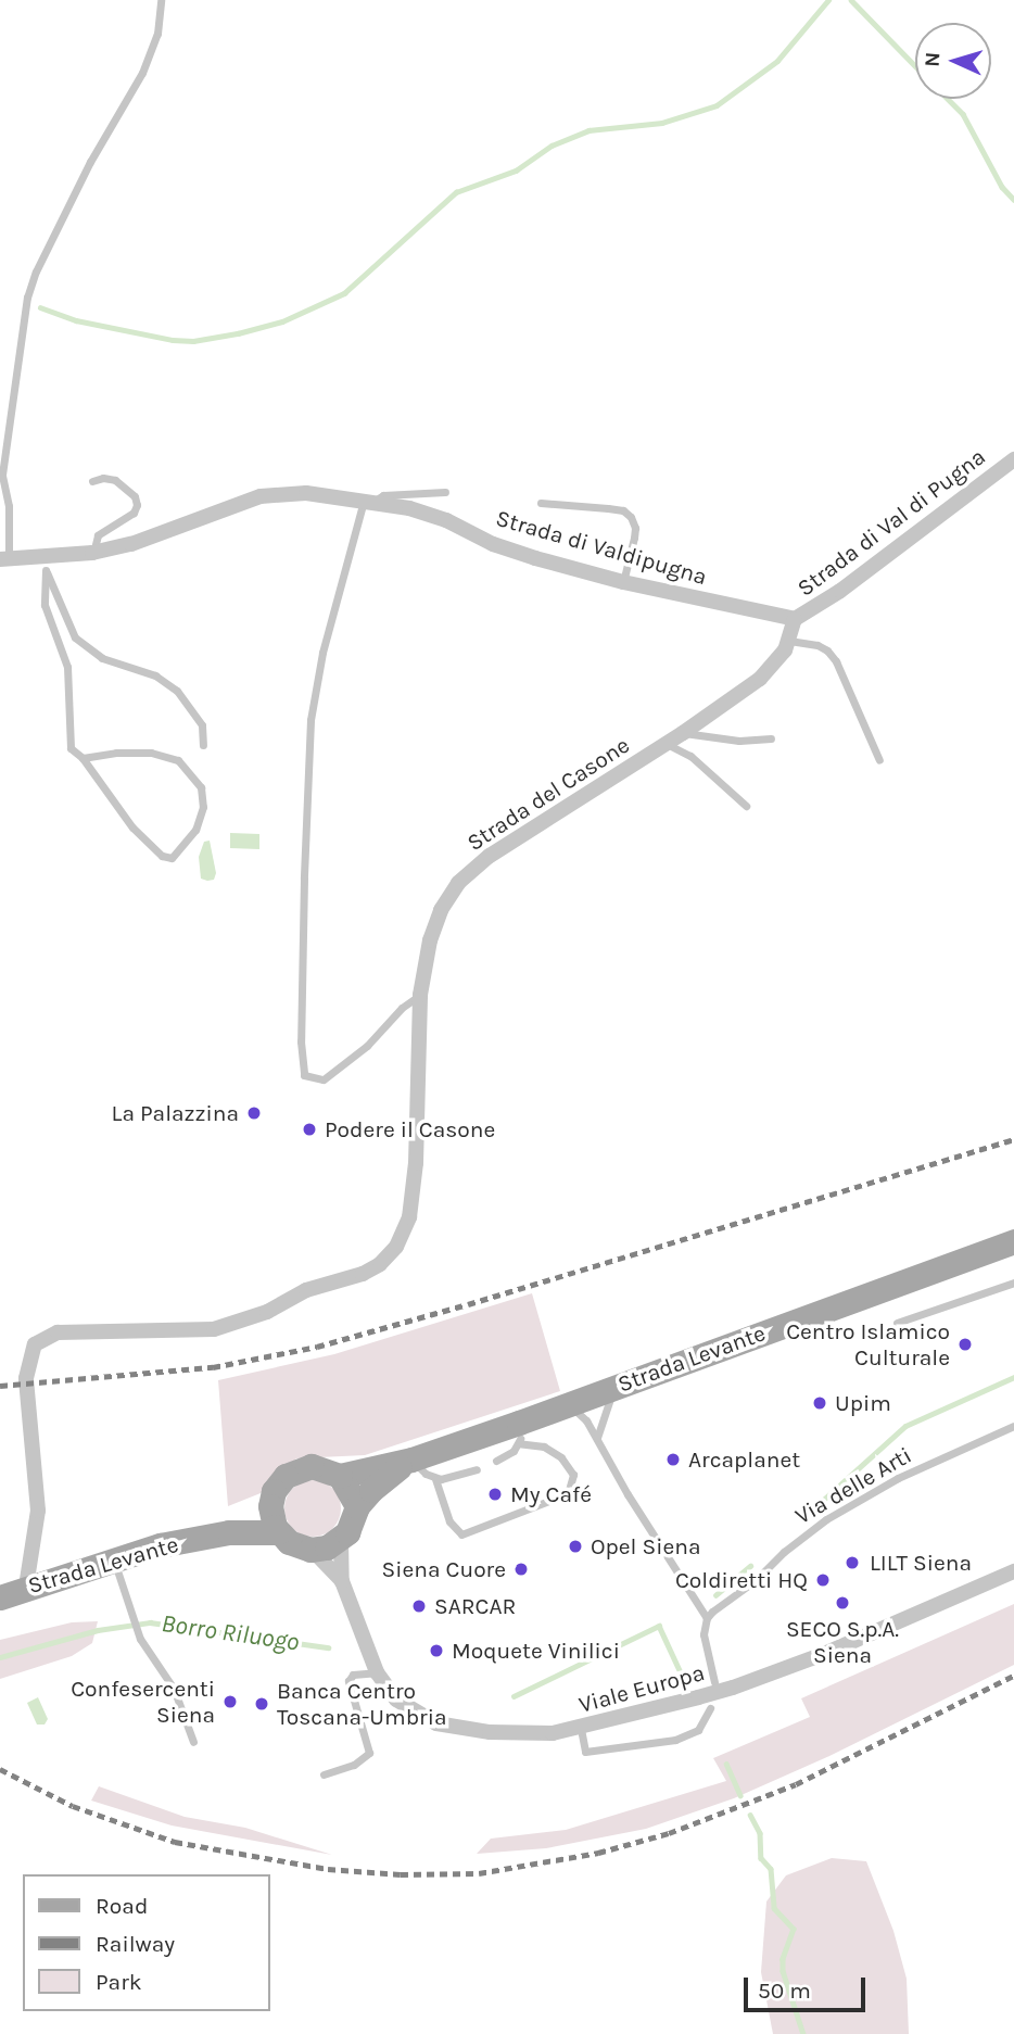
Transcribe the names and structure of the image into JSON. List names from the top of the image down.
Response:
{
  "streets": {
    "main road": ["Strada Levante"],
    "street": [
      "Strada di Val di Pugna",
      "Strada di Valdipugna",
      "Strada del Casone",
      "Viale Europa"
    ],
    "lane": ["Via delle Arti"]
  },
  "crossings": [
    ["Strada di Val di Pugna", "Strada di Valdipugna"],
    ["Strada di Val di Pugna", "Strada del Casone"],
    ["Strada di Valdipugna", "Strada del Casone"],
    ["Strada del Casone", "Strada Levante"],
    ["Strada Levante", "Viale Europa"]
  ],
  "water": ["Borro Riluogo"],
  "places": [
    "La Palazzina",
    "Podere il Casone",
    "Centro Islamico Culturale",
    "Upim",
    "Arcaplanet",
    "My Café",
    "Opel Siena",
    "LILT Siena",
    "Siena Cuore",
    "Coldiretti HQ",
    "SECO S.p.A. Siena",
    "SARCAR",
    "Moquete Vinilici",
    "Confesercenti Siena",
    "Banca Centro Toscana-Umbria"
  ],
  "legend": ["Road", "Railway", "Park"],
  "scale_bar": "50 m",
  "north": "left"
}
